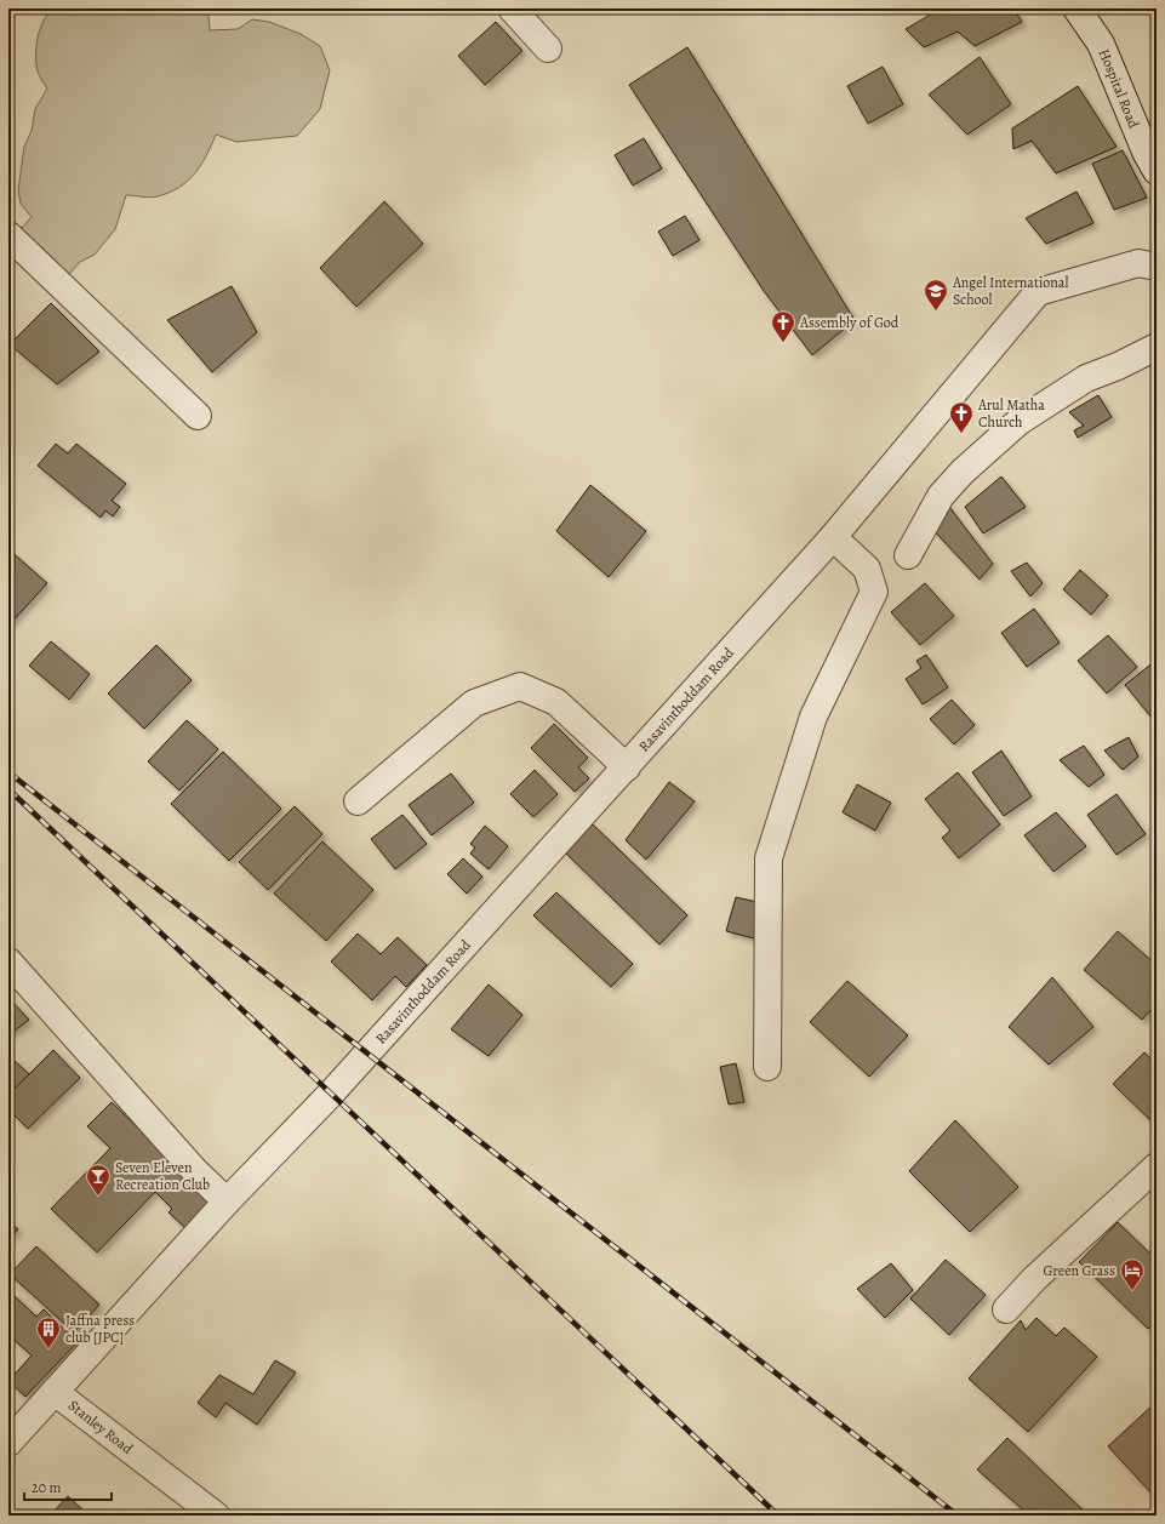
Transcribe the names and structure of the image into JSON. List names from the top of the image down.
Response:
{
  "streets": {
    "street": ["Hospital Road", "Rasavinthoddam Road", "Stanley Road"]
  },
  "crossings": [
    ["Rasavinthoddam Road", "Stanley Road"]
  ],
  "places": {
    "school or university": ["Angel International School"],
    "church": ["Assembly of God", "Arul Matha Church"],
    "bar": ["Seven Eleven Recreation Club"],
    "hotel": ["Green Grass"],
    "building": ["Jaffna press club [JPC]"]
  },
  "scale_bar": "20 m"
}
